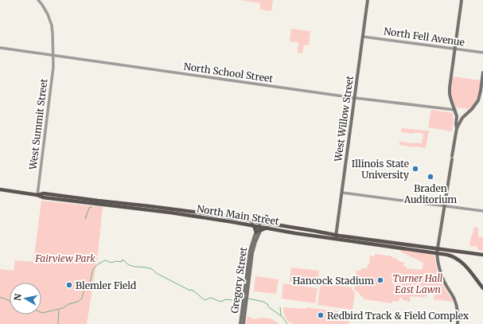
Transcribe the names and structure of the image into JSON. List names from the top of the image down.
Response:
{
  "streets": {
    "main road": ["West Willow Street", "North Main Street", "Gregory Street"],
    "street": ["North Fell Avenue", "North School Street", "West Summit Street"]
  },
  "crossings": [
    ["North Fell Avenue", "West Willow Street"],
    ["North School Street", "West Willow Street"],
    ["North School Street", "West Summit Street"],
    ["West Willow Street", "North Main Street"],
    ["West Summit Street", "North Main Street"],
    ["North Main Street", "Gregory Street"]
  ],
  "parks": ["Fairview Park", "Turner Hall East Lawn"],
  "places": [
    "Illinois State University",
    "Braden Auditorium",
    "Hancock Stadium",
    "Blemler Field",
    "Redbird Track & Field Complex"
  ],
  "north": "left"
}
